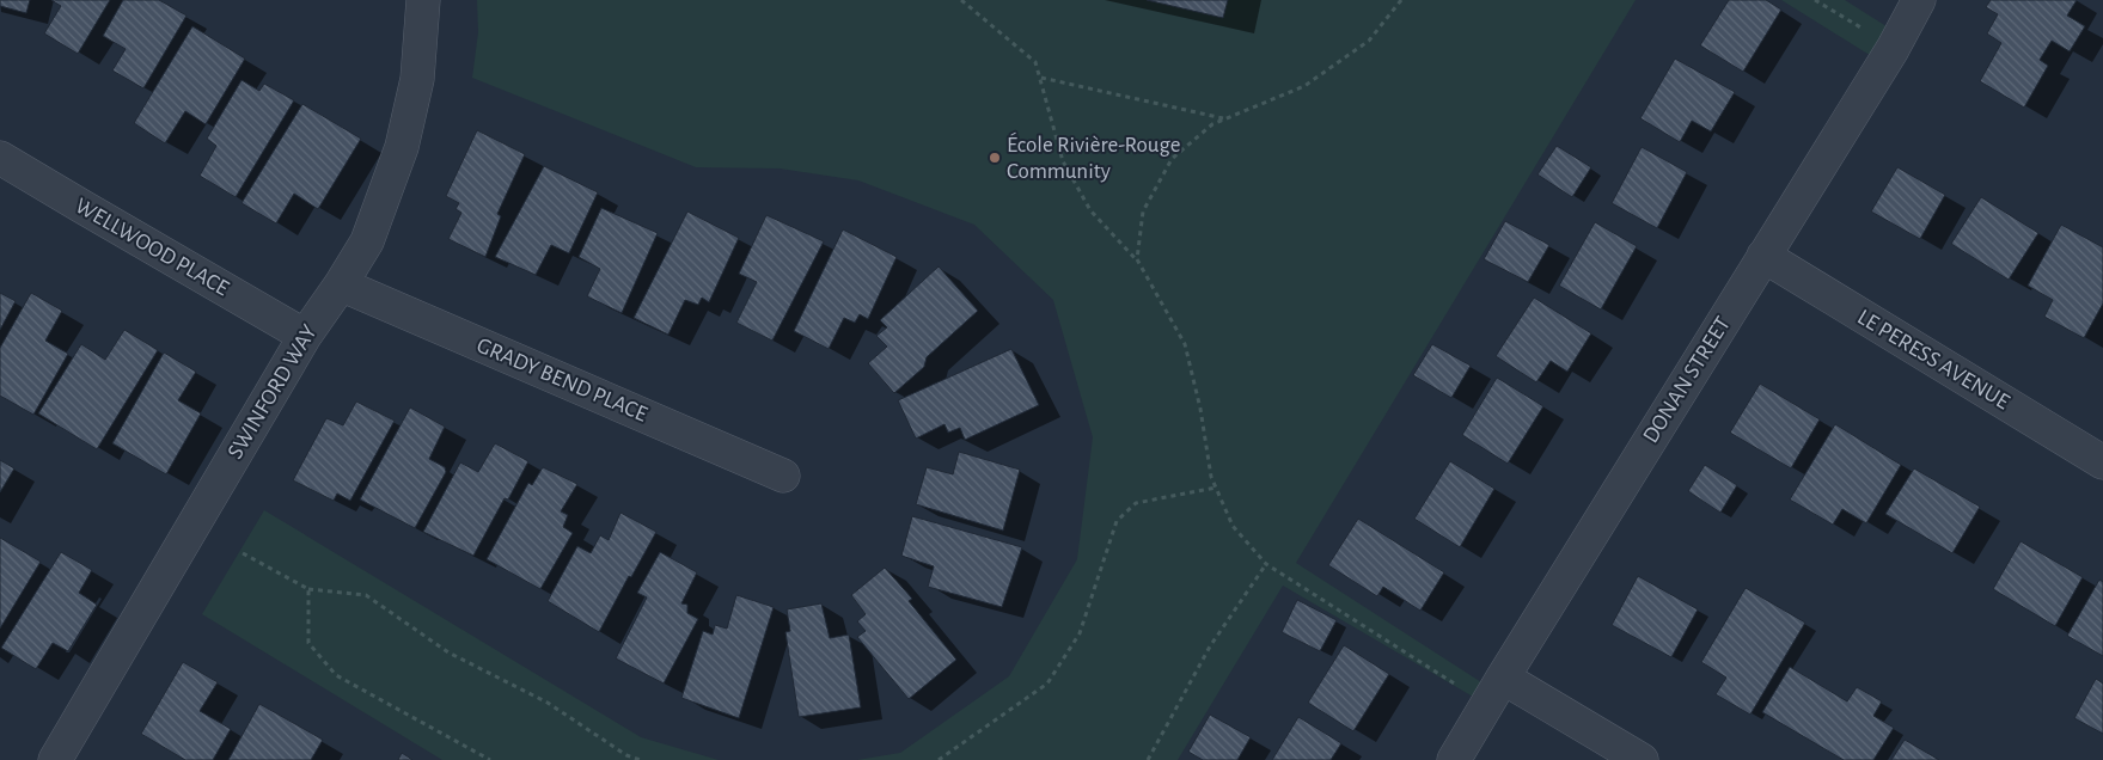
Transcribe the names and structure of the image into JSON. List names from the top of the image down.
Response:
{
  "streets": {
    "street": [
      "WELLWOOD PLACE",
      "LE PERESS AVENUE",
      "GRADY BEND PLACE",
      "DONAN STREET",
      "SWINFORD WAY"
    ]
  },
  "crossings": [
    ["WELLWOOD PLACE", "SWINFORD WAY"],
    ["LE PERESS AVENUE", "DONAN STREET"],
    ["GRADY BEND PLACE", "SWINFORD WAY"]
  ],
  "places": ["École Rivière-Rouge Community"]
}
